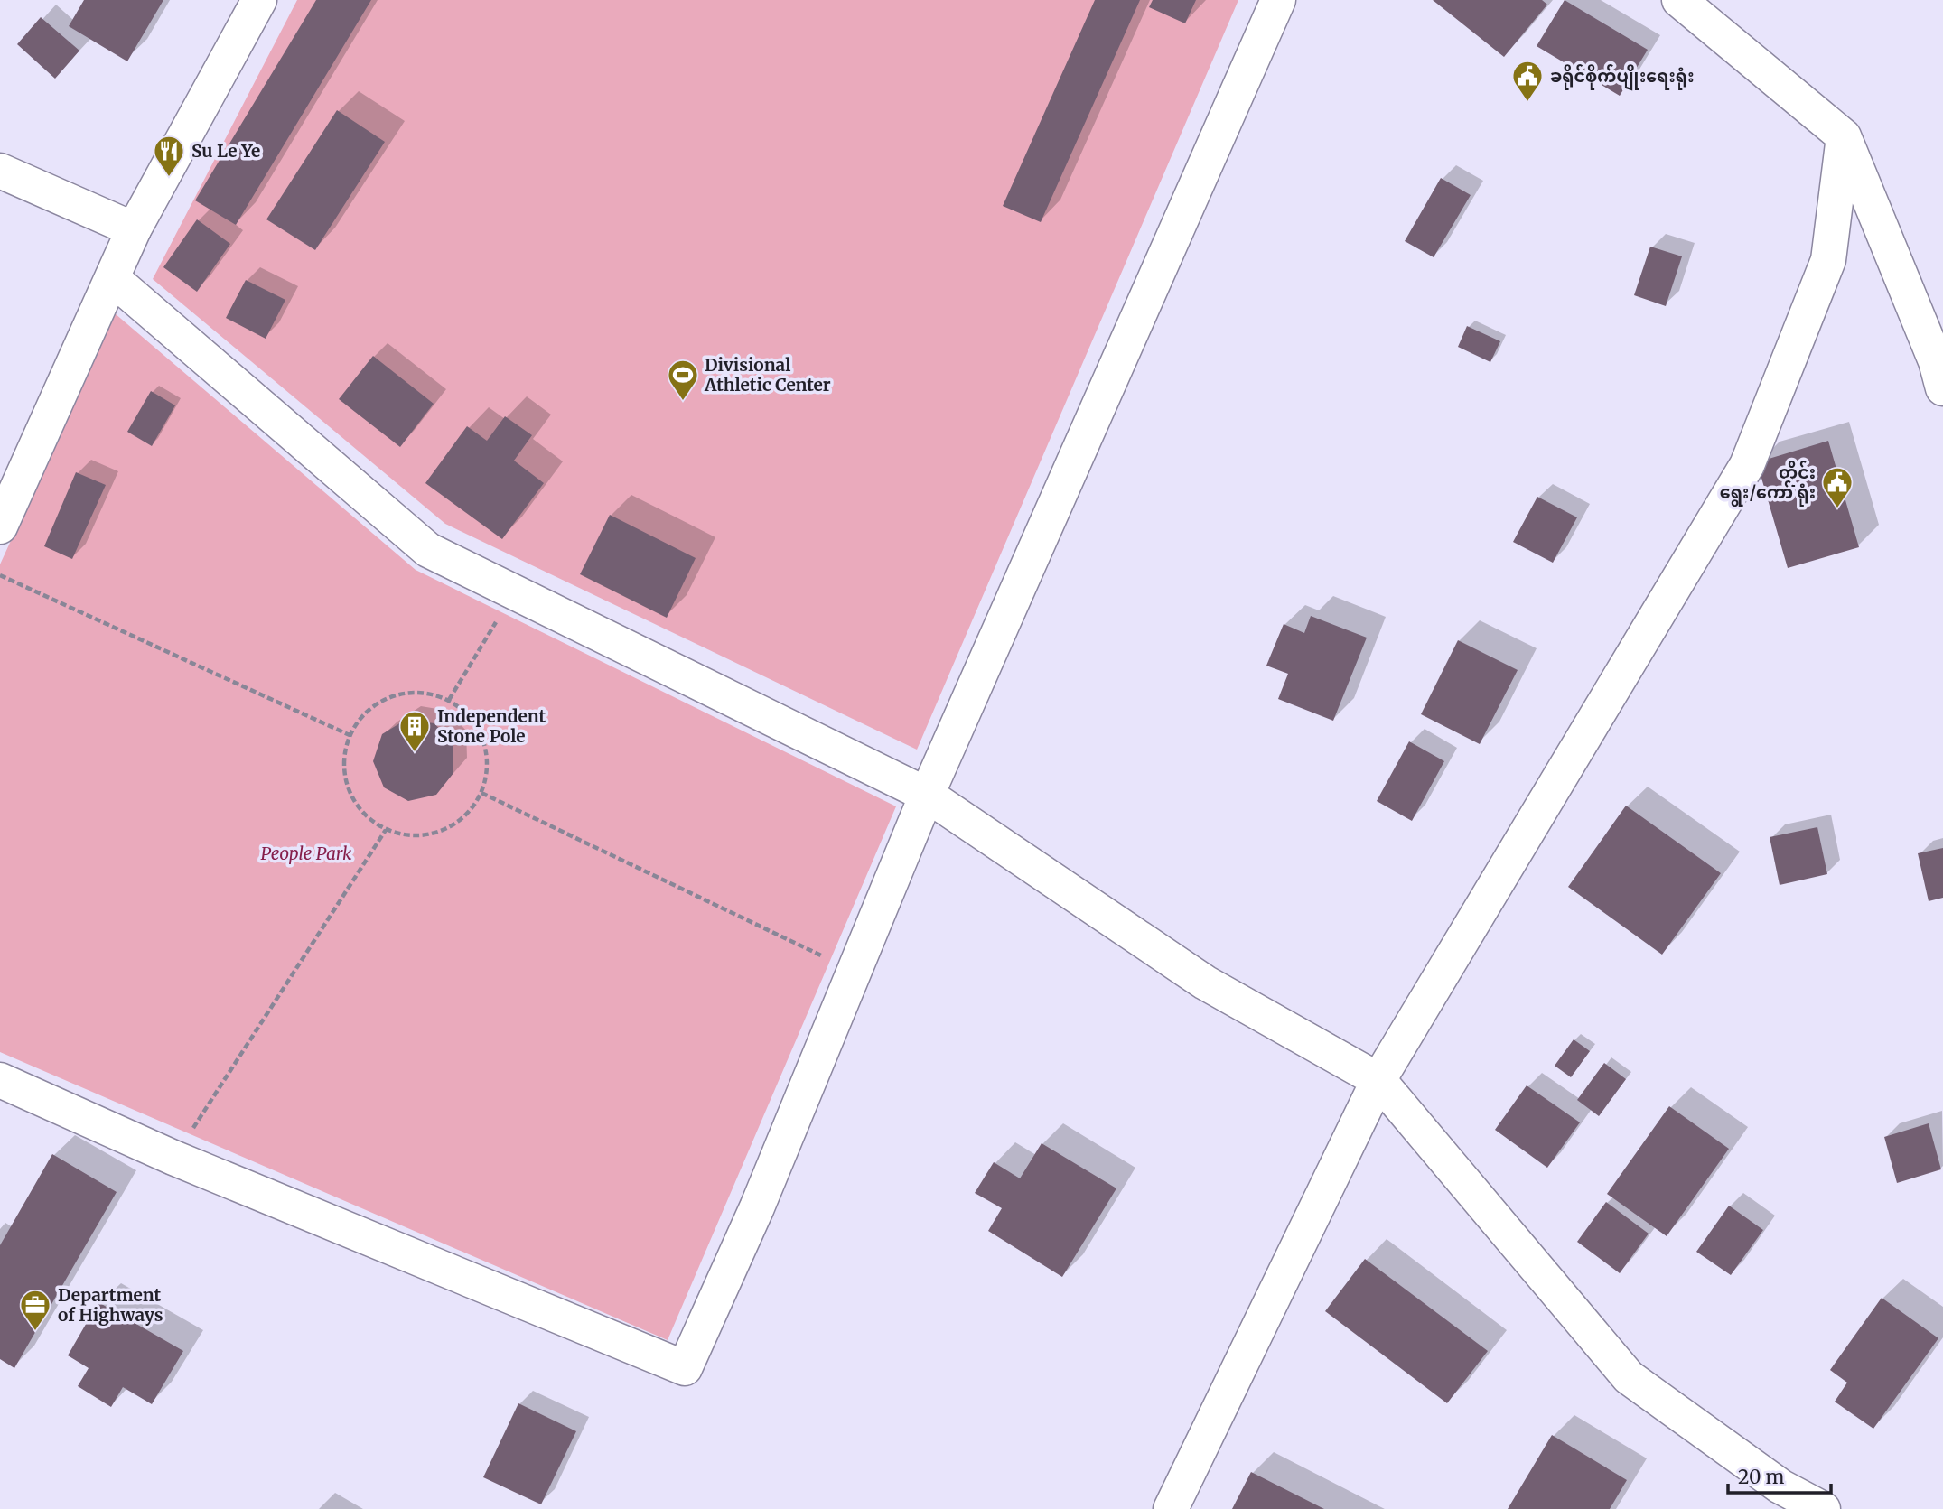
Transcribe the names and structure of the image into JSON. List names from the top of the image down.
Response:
{
  "parks": ["People Park"],
  "places": {
    "public building": ["ခရိုင်စိုက်ပျိုးရေးရုံး", "တိုင်း ရွေး/ကော် ရုံး"],
    "restaurant": ["Su Le Ye"],
    "sports": ["Divisional Athletic Center"],
    "building": ["Independent Stone Pole"],
    "office": ["Department of Highways"]
  },
  "scale_bar": "20 m"
}
